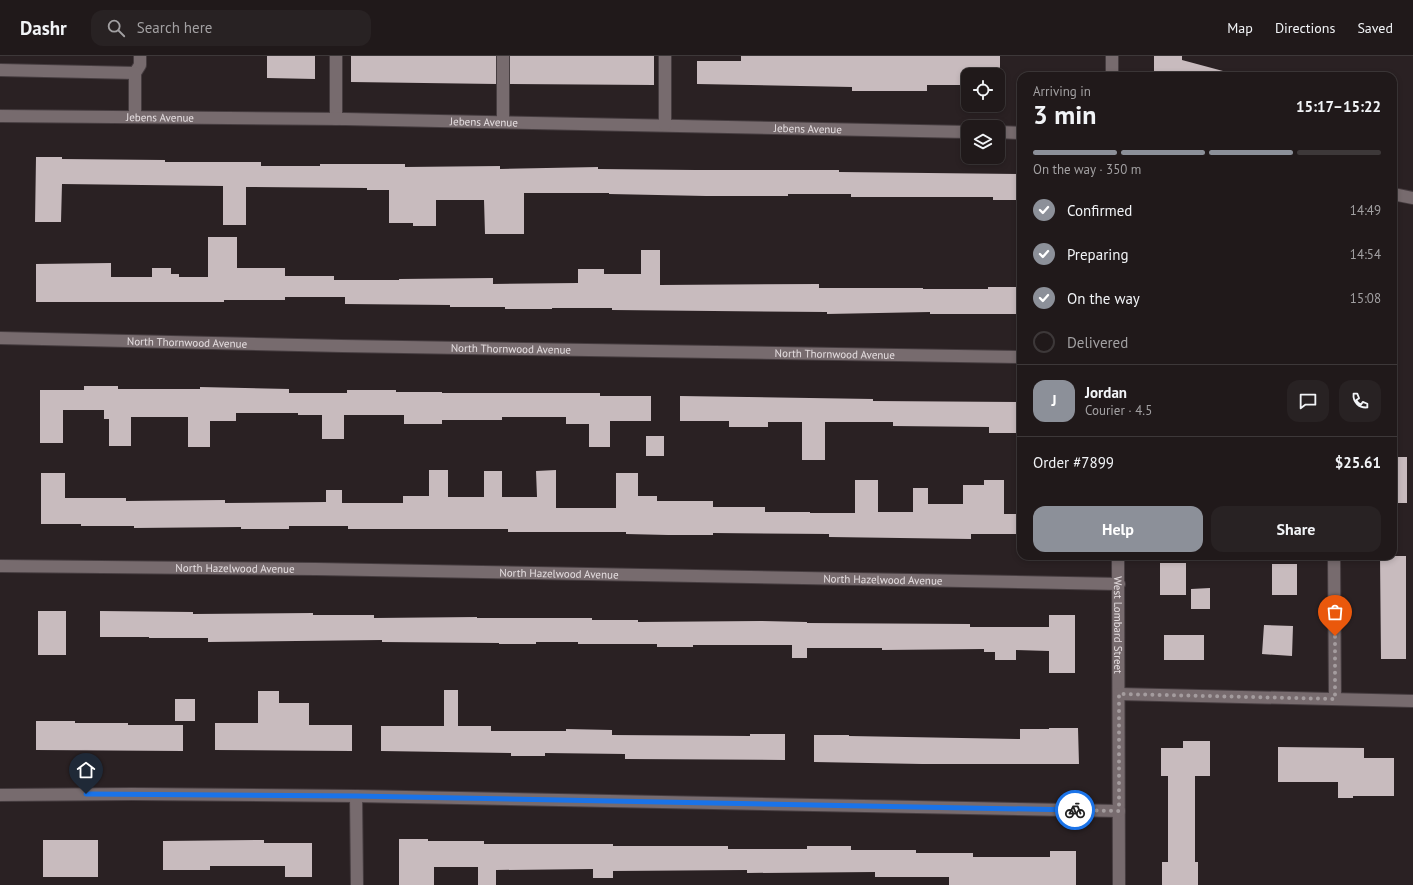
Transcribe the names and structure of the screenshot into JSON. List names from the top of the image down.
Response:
{
  "streets": {
    "street": [
      "Jebens Avenue",
      "North Thornwood Avenue",
      "North Hazelwood Avenue",
      "West Lombard Street"
    ]
  },
  "crossings": [
    ["North Hazelwood Avenue", "West Lombard Street"]
  ],
  "page": {
    "header": "Dashr",
    "search": "Search here",
    "nav": ["Map", "Directions", "Saved"],
    "heading": ["3 min", "Arriving in", "15:17–15:22"],
    "panel": [
      "Jordan",
      "Courier · 4.5",
      "Order #7899",
      "$25.61"
    ],
    "bar": "On the way · 350 m",
    "list": [
      ["Confirmed", "14:49"],
      ["Preparing", "14:54"],
      ["On the way", "15:08"],
      "Delivered"
    ],
    "round": "J",
    "buttons": ["Help", "Share"]
  }
}
